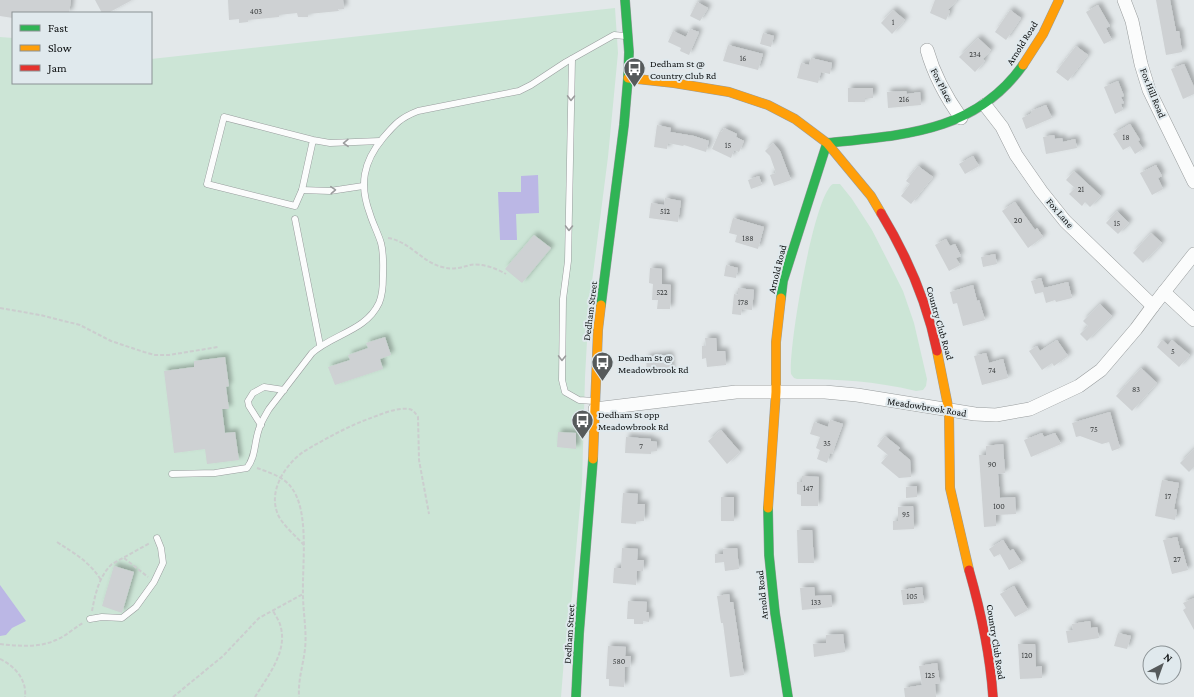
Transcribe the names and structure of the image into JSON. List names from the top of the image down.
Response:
{
  "streets": {
    "street": [
      "Arnold Road",
      "Fox Place",
      "Fox Hill Road",
      "Fox Lane",
      "Dedham Street",
      "Country Club Road",
      "Meadowbrook Road"
    ]
  },
  "crossings": [
    ["Arnold Road", "Fox Place"],
    ["Arnold Road", "Fox Lane"],
    ["Arnold Road", "Country Club Road"],
    ["Arnold Road", "Meadowbrook Road"],
    ["Fox Lane", "Meadowbrook Road"],
    ["Dedham Street", "Country Club Road"],
    ["Dedham Street", "Meadowbrook Road"],
    ["Country Club Road", "Meadowbrook Road"]
  ],
  "places": {
    "bus stop": ["Dedham St @ Country Club Rd", "Dedham St @ Meadowbrook Rd", "Dedham St opp Meadowbrook Rd"]
  },
  "house_numbers": [
    "403",
    "1",
    "234",
    "16",
    "216",
    "18",
    "15",
    "21",
    "512",
    "20",
    "15",
    "188",
    "522",
    "178",
    "5",
    "74",
    "83",
    "75",
    "35",
    "7",
    "90",
    "147",
    "17",
    "100",
    "95",
    "27",
    "105",
    "133",
    "120",
    "580",
    "125"
  ],
  "legend": ["Fast", "Slow", "Jam"],
  "north": "top right"
}
